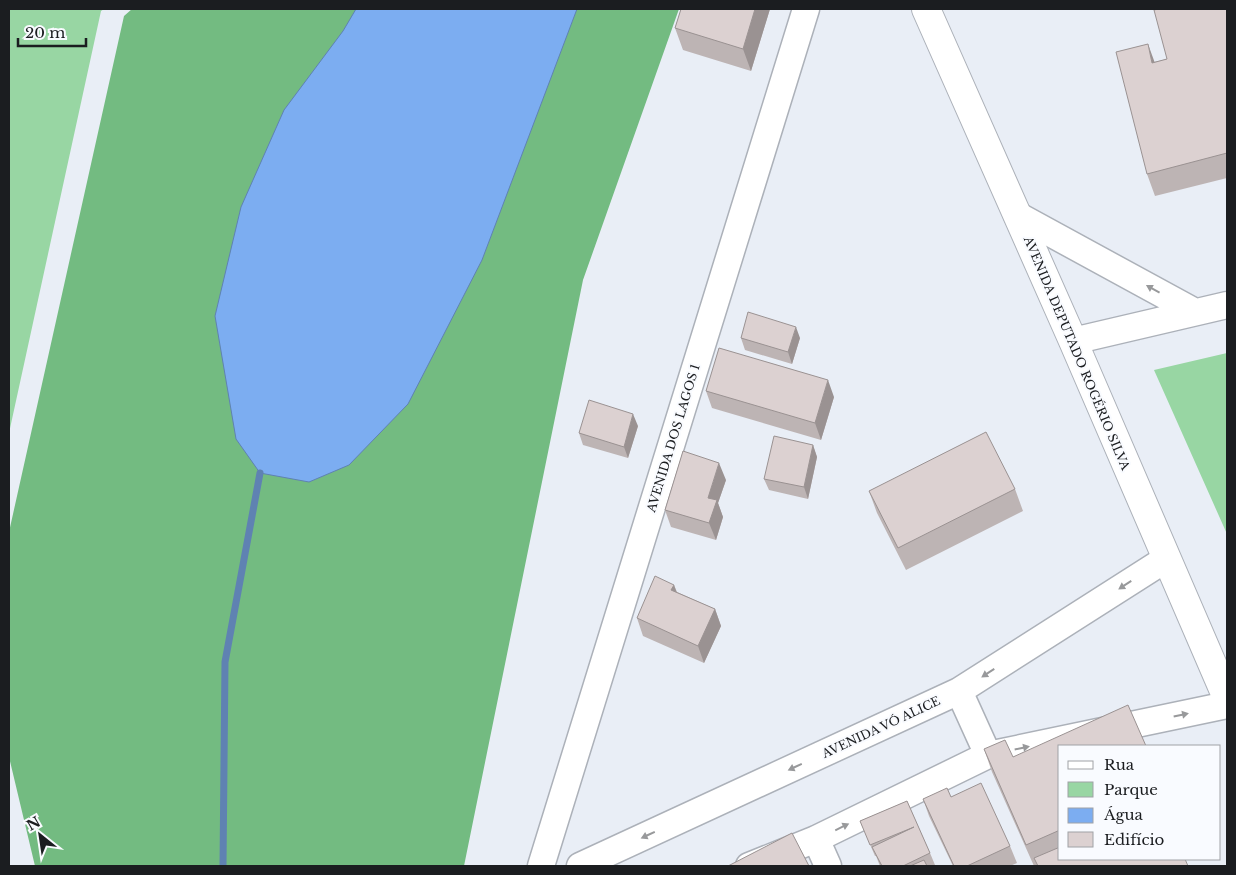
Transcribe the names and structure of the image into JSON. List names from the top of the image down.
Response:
{
  "streets": {
    "street": ["AVENIDA DEPUTADO ROGÉRIO SILVA", "AVENIDA DOS LAGOS 1", "AVENIDA VÓ ALICE"]
  },
  "crossings": [
    ["AVENIDA DEPUTADO ROGÉRIO SILVA", "AVENIDA VÓ ALICE"]
  ],
  "legend": [
    "Rua",
    "Parque",
    "Água",
    "Edifício"
  ],
  "scale_bar": "20 m",
  "north": "top left"
}
